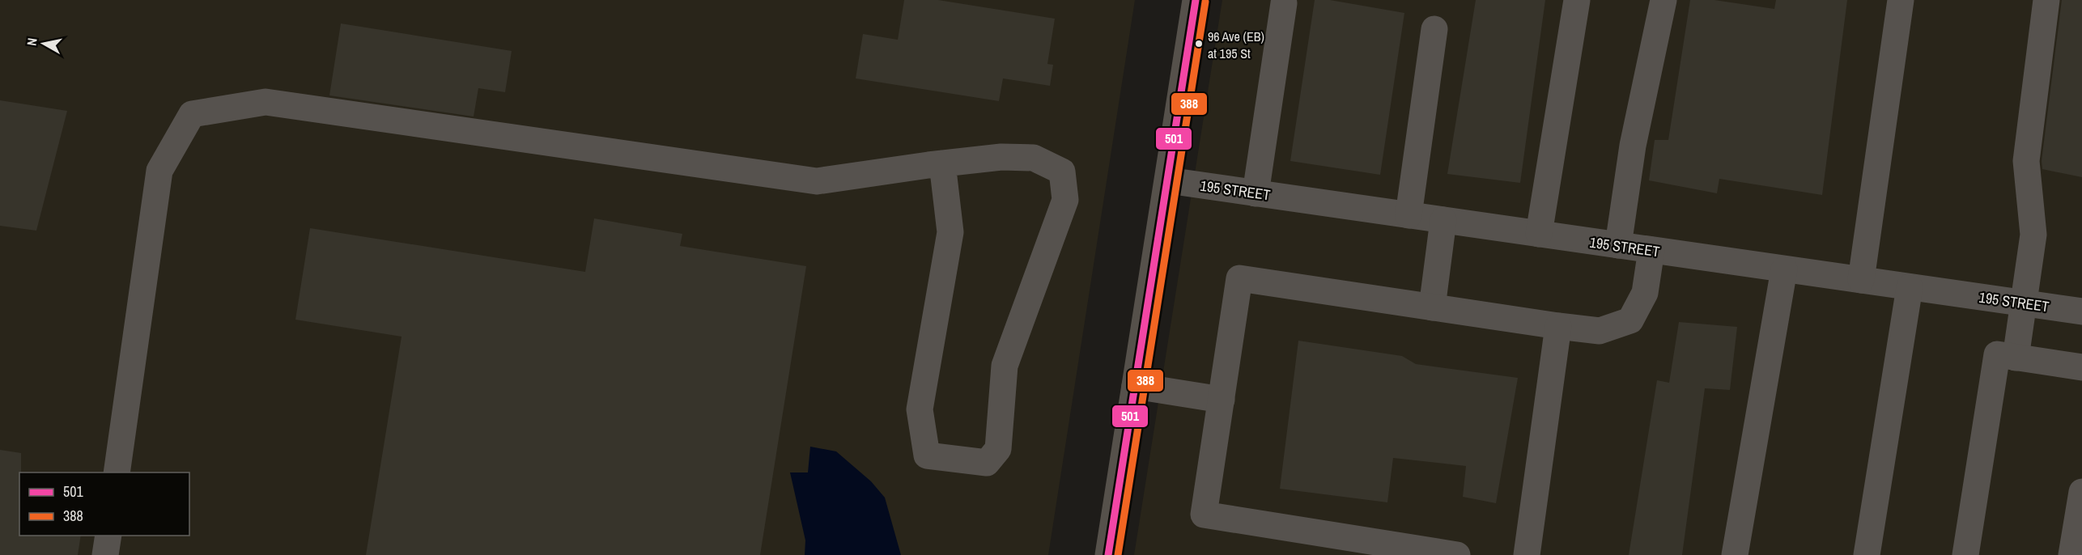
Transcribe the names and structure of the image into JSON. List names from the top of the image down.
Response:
{
  "streets": {
    "street": ["195 STREET"]
  },
  "places": ["96 Ave (EB) at 195 St"],
  "lines": ["transit line 501", "transit line 388"],
  "legend": ["501", "388"],
  "north": "left"
}
